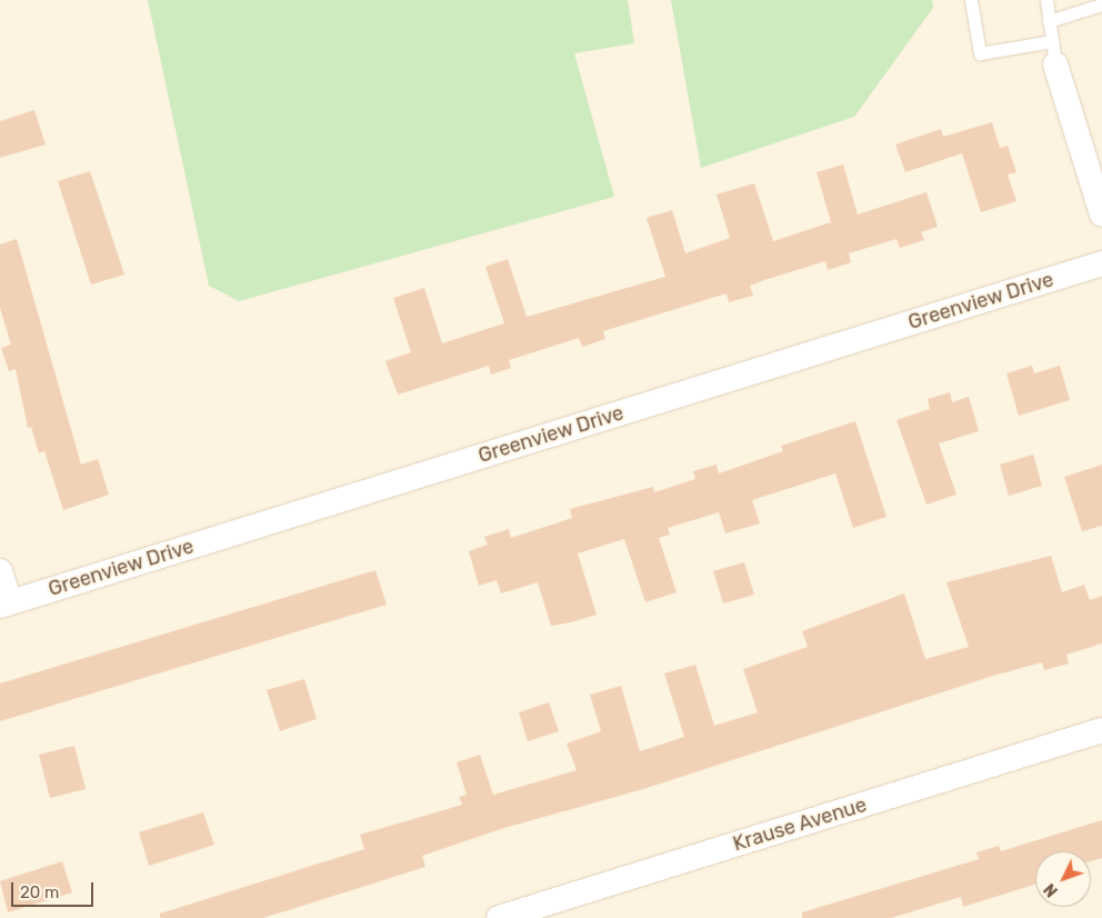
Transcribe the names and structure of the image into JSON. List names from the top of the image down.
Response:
{
  "streets": {
    "street": ["Greenview Drive", "Krause Avenue"]
  },
  "scale_bar": "20 m",
  "north": "bottom left"
}
